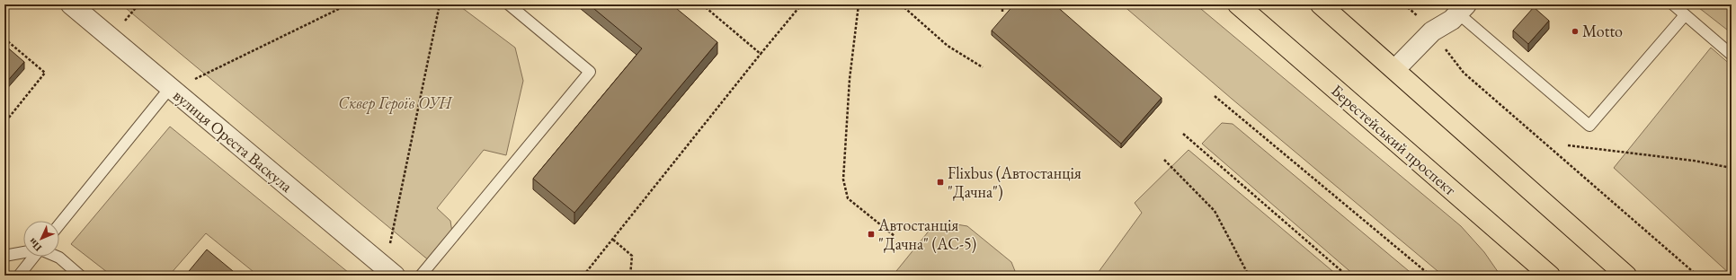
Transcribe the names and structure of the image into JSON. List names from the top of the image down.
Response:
{
  "streets": {
    "highway": ["Берестейський проспект"],
    "street": ["вулиця Ореста Васкула"]
  },
  "parks": ["Сквер Героїв ОУН"],
  "places": {
    "other": ["Motto"],
    "transit": ["Flixbus (Автостанція \"Дачна\")", "Автостанція \"Дачна\" (АС-5)"]
  },
  "north": "bottom left"
}
